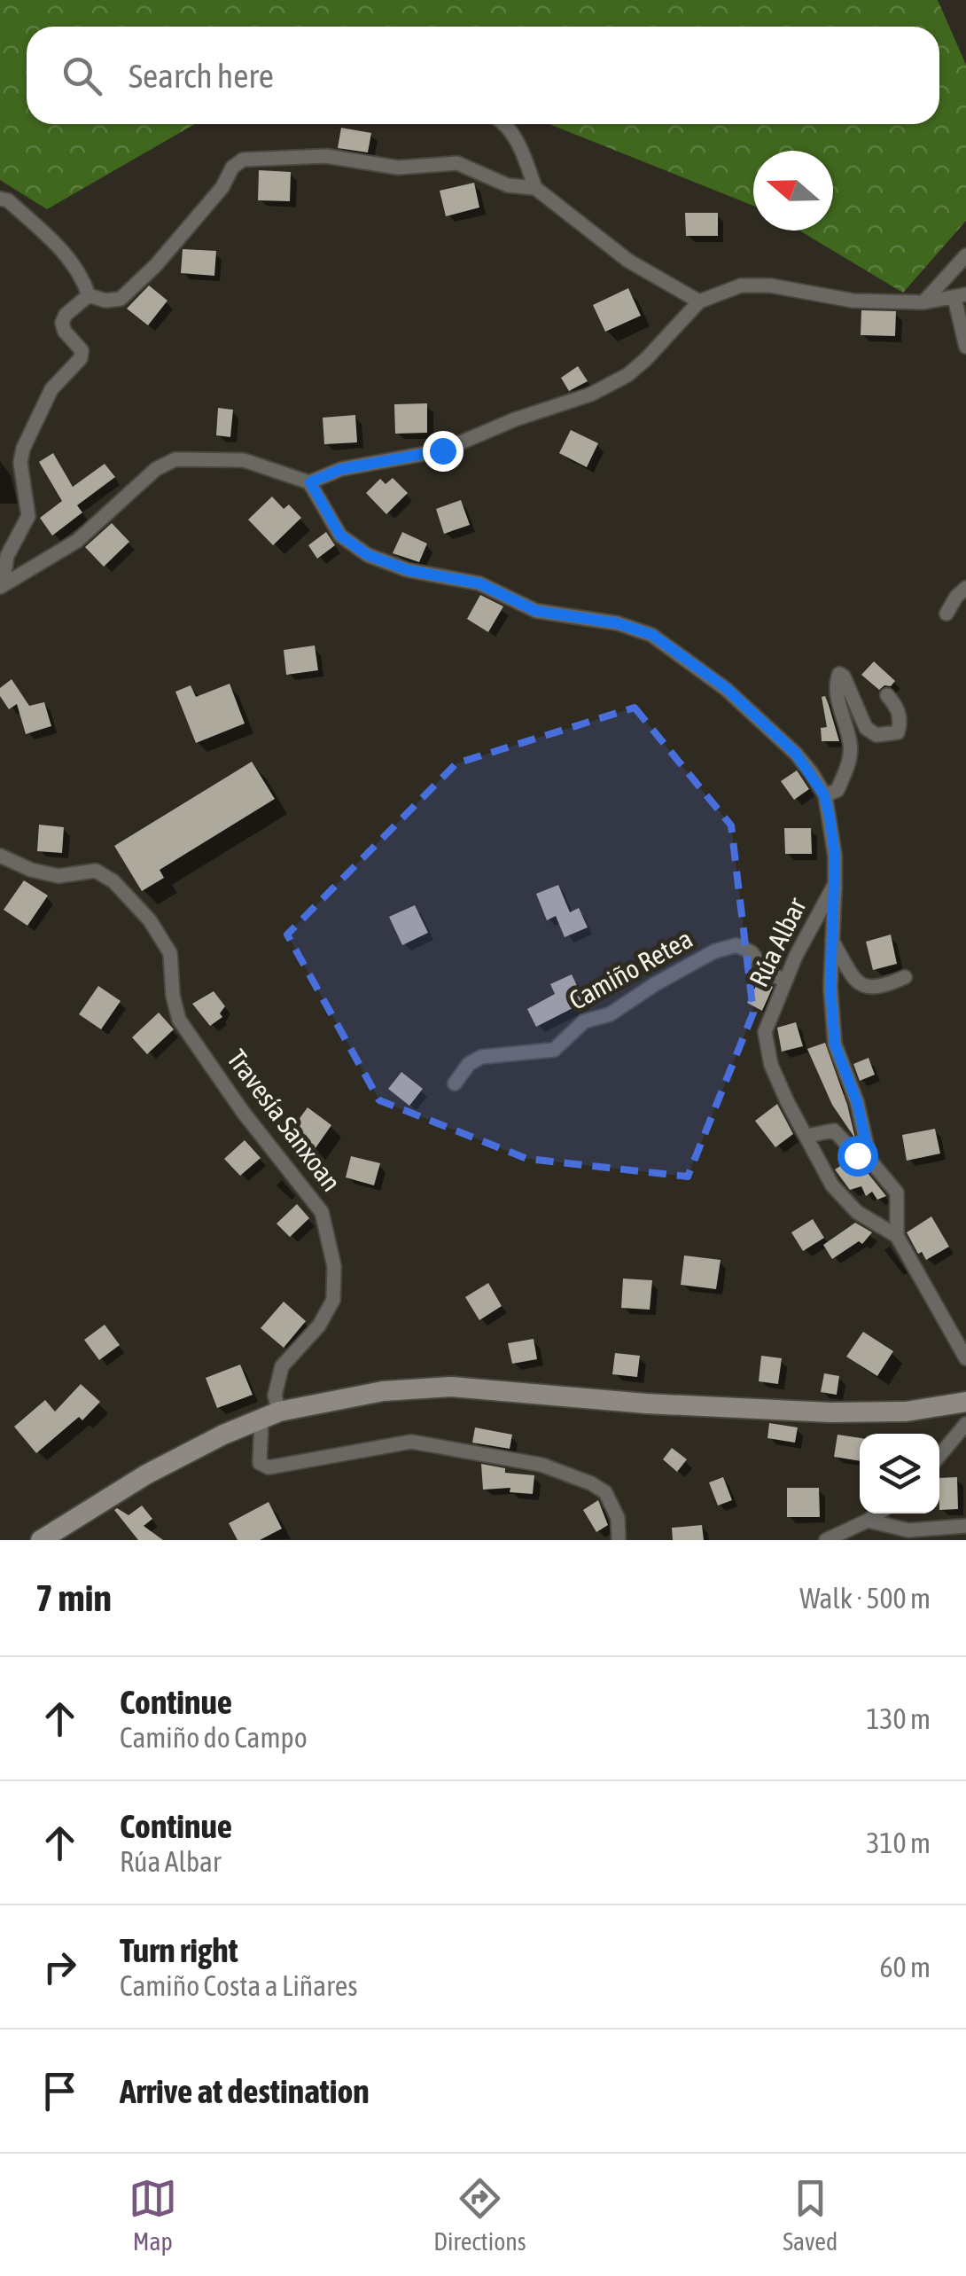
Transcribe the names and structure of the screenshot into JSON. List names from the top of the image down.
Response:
{
  "streets": {
    "street": ["Rúa Albar", "Camiño Retea", "Travesía Sanxoan"]
  },
  "crossings": [
    ["Rúa Albar", "Camiño Retea"]
  ],
  "north": "left",
  "page": {
    "search": "Search here",
    "heading": ["7 min", "Walk · 500 m"],
    "list": [
      ["Continue", "Camiño do Campo", "130 m"],
      ["Continue", "Rúa Albar", "310 m"],
      ["Turn right", "Camiño Costa a Liñares", "60 m"],
      "Arrive at destination"
    ],
    "nav": ["Map", "Directions", "Saved"]
  }
}
